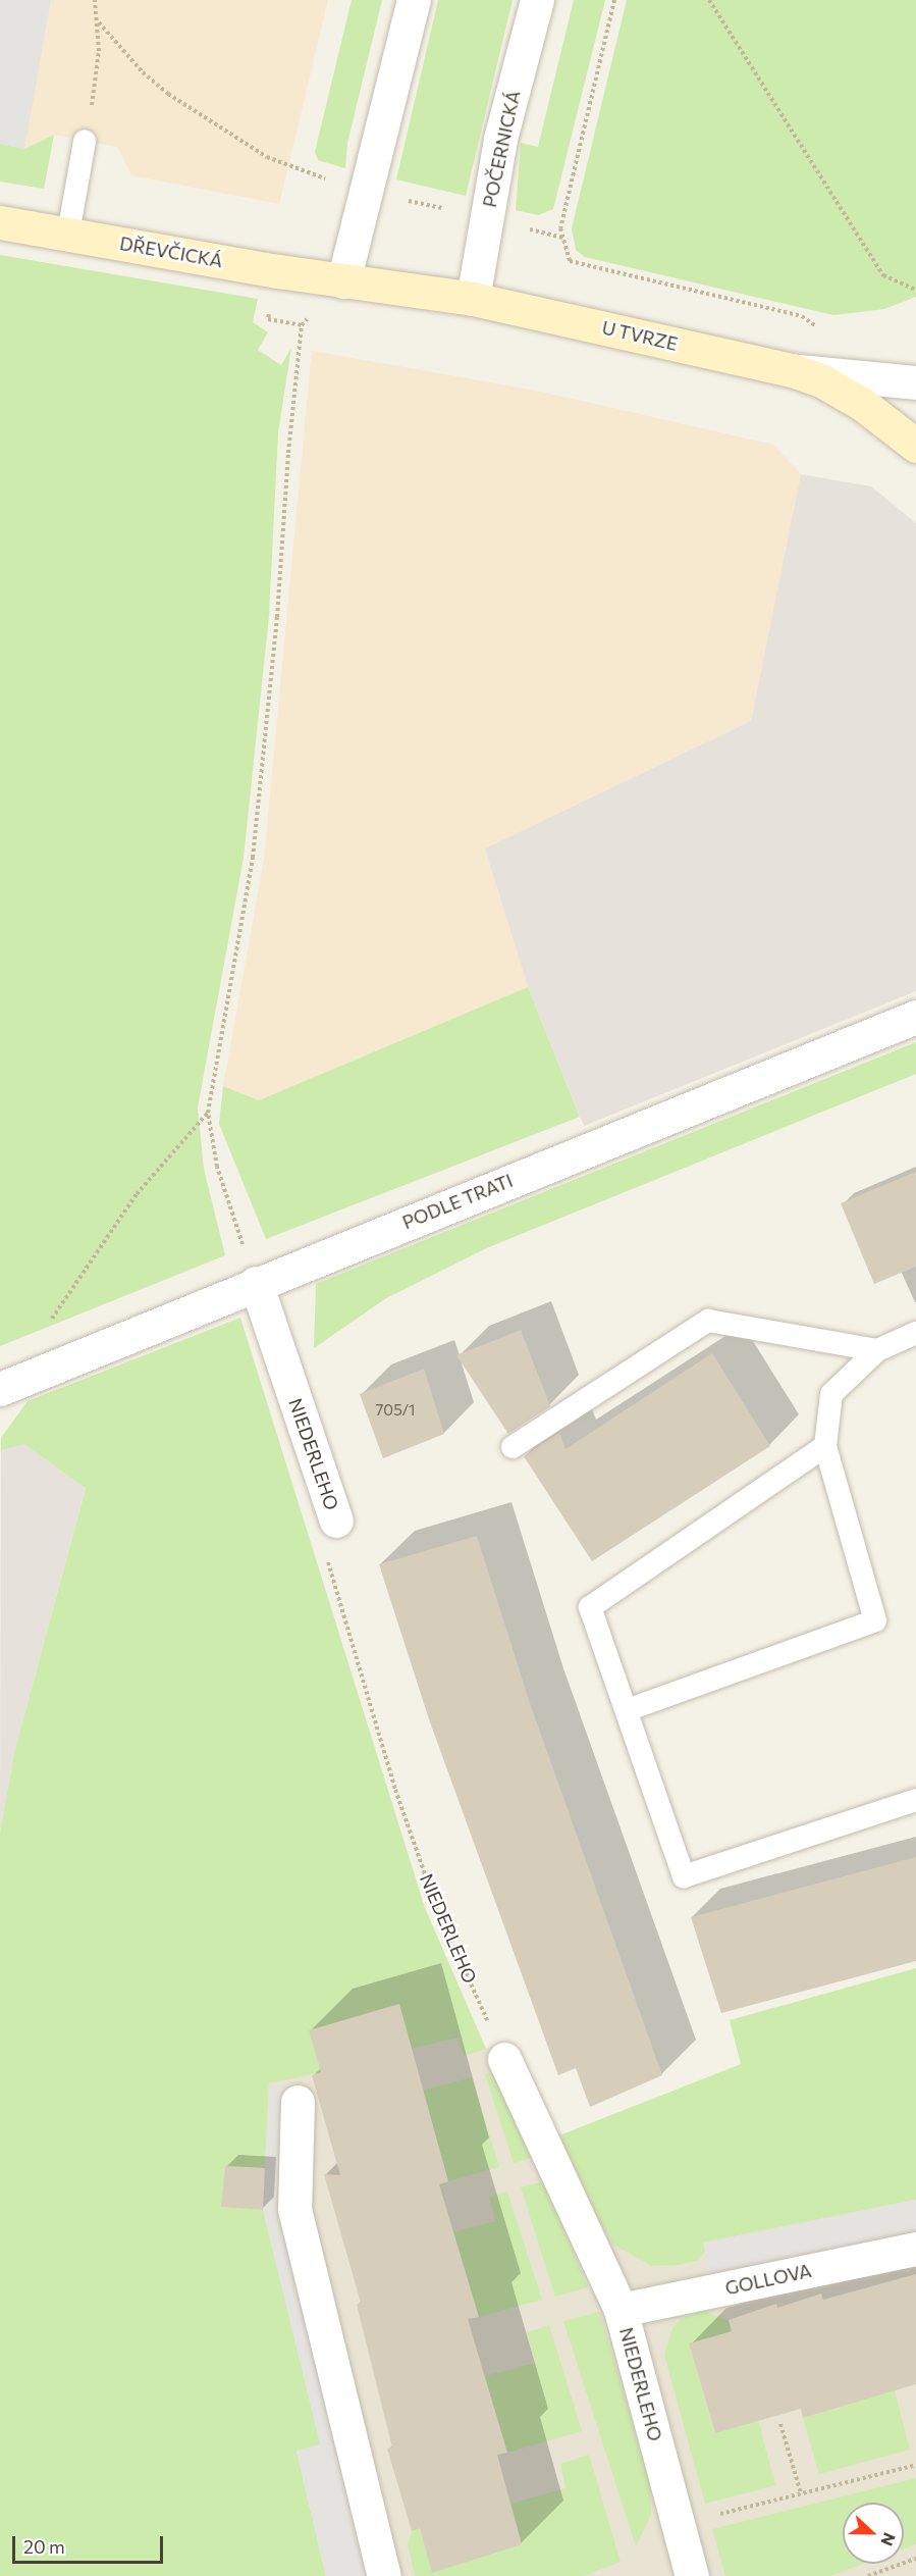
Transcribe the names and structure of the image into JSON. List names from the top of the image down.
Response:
{
  "streets": {
    "main road": ["DŘEVČICKÁ", "U TVRZE"],
    "street": [
      "POČERNICKÁ",
      "PODLE TRATI",
      "NIEDERLEHO",
      "GOLLOVA"
    ]
  },
  "crossings": [
    ["POČERNICKÁ", "U TVRZE"],
    ["DŘEVČICKÁ", "U TVRZE"],
    ["PODLE TRATI", "NIEDERLEHO"],
    ["NIEDERLEHO", "GOLLOVA"]
  ],
  "house_numbers": ["705/1"],
  "scale_bar": "20 m",
  "north": "right"
}
